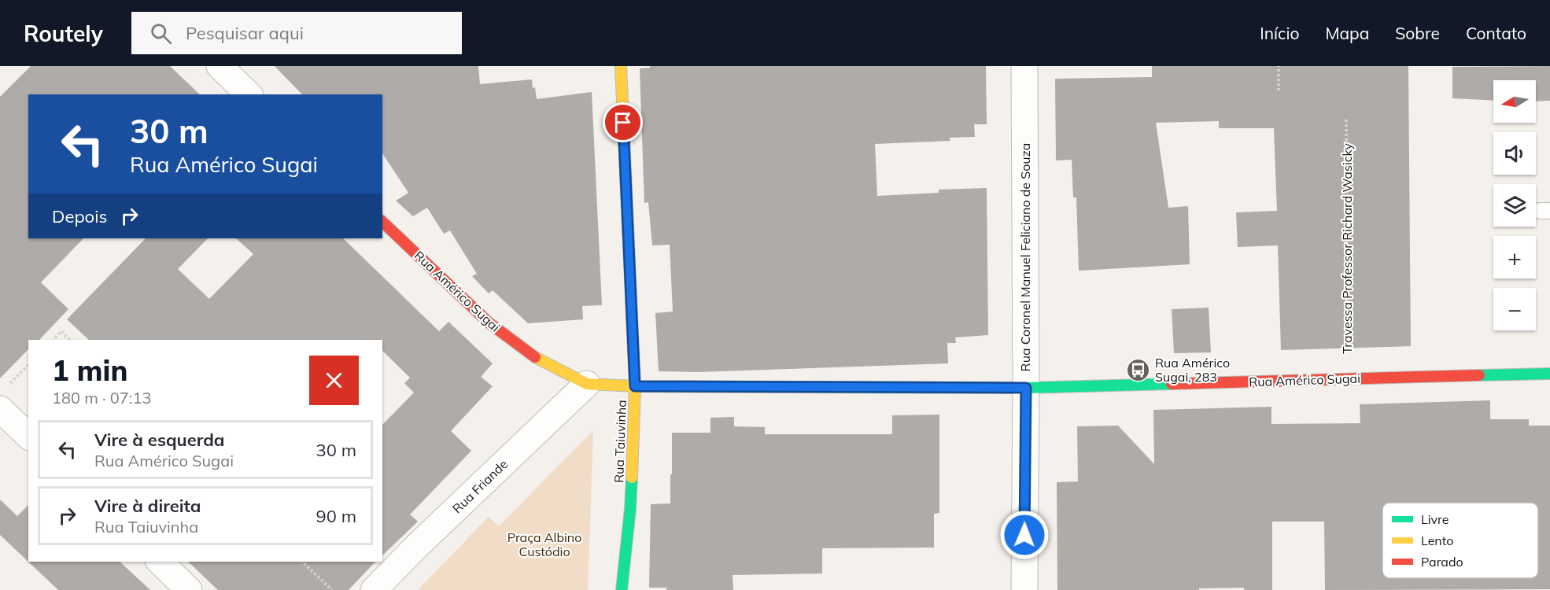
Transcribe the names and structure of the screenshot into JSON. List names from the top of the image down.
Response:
{
  "streets": {
    "street": [
      "Rua Coronel Manuel Feliciano de Souza",
      "Rua Américo Sugai",
      "Rua Taiuvinha",
      "Rua Friande"
    ],
    "path": ["Travessa Professor Richard Wasicky"]
  },
  "crossings": [
    ["Travessa Professor Richard Wasicky", "Rua Américo Sugai"],
    ["Rua Coronel Manuel Feliciano de Souza", "Rua Américo Sugai"],
    ["Rua Américo Sugai", "Rua Taiuvinha"],
    ["Rua Américo Sugai", "Rua Friande"]
  ],
  "parks": ["Praça Albino Custódio"],
  "places": {
    "bus stop": ["Rua Américo Sugai, 283"]
  },
  "legend": ["Livre", "Lento", "Parado"],
  "north": "left",
  "page": {
    "header": "Routely",
    "search": "Pesquisar aqui",
    "nav": [
      "Início",
      "Mapa",
      "Sobre",
      "Contato"
    ],
    "map_buttons": ["+", "−"],
    "turn": ["30 m", "Rua Américo Sugai"],
    "then": "Depois",
    "heading": ["1 min", "180 m · 07:13"],
    "list": [
      {
        "name": "Vire à esquerda",
        "note": "Rua Américo Sugai",
        "value": "30 m"
      },
      {
        "name": "Vire à direita",
        "note": "Rua Taiuvinha",
        "value": "90 m"
      }
    ]
  }
}
